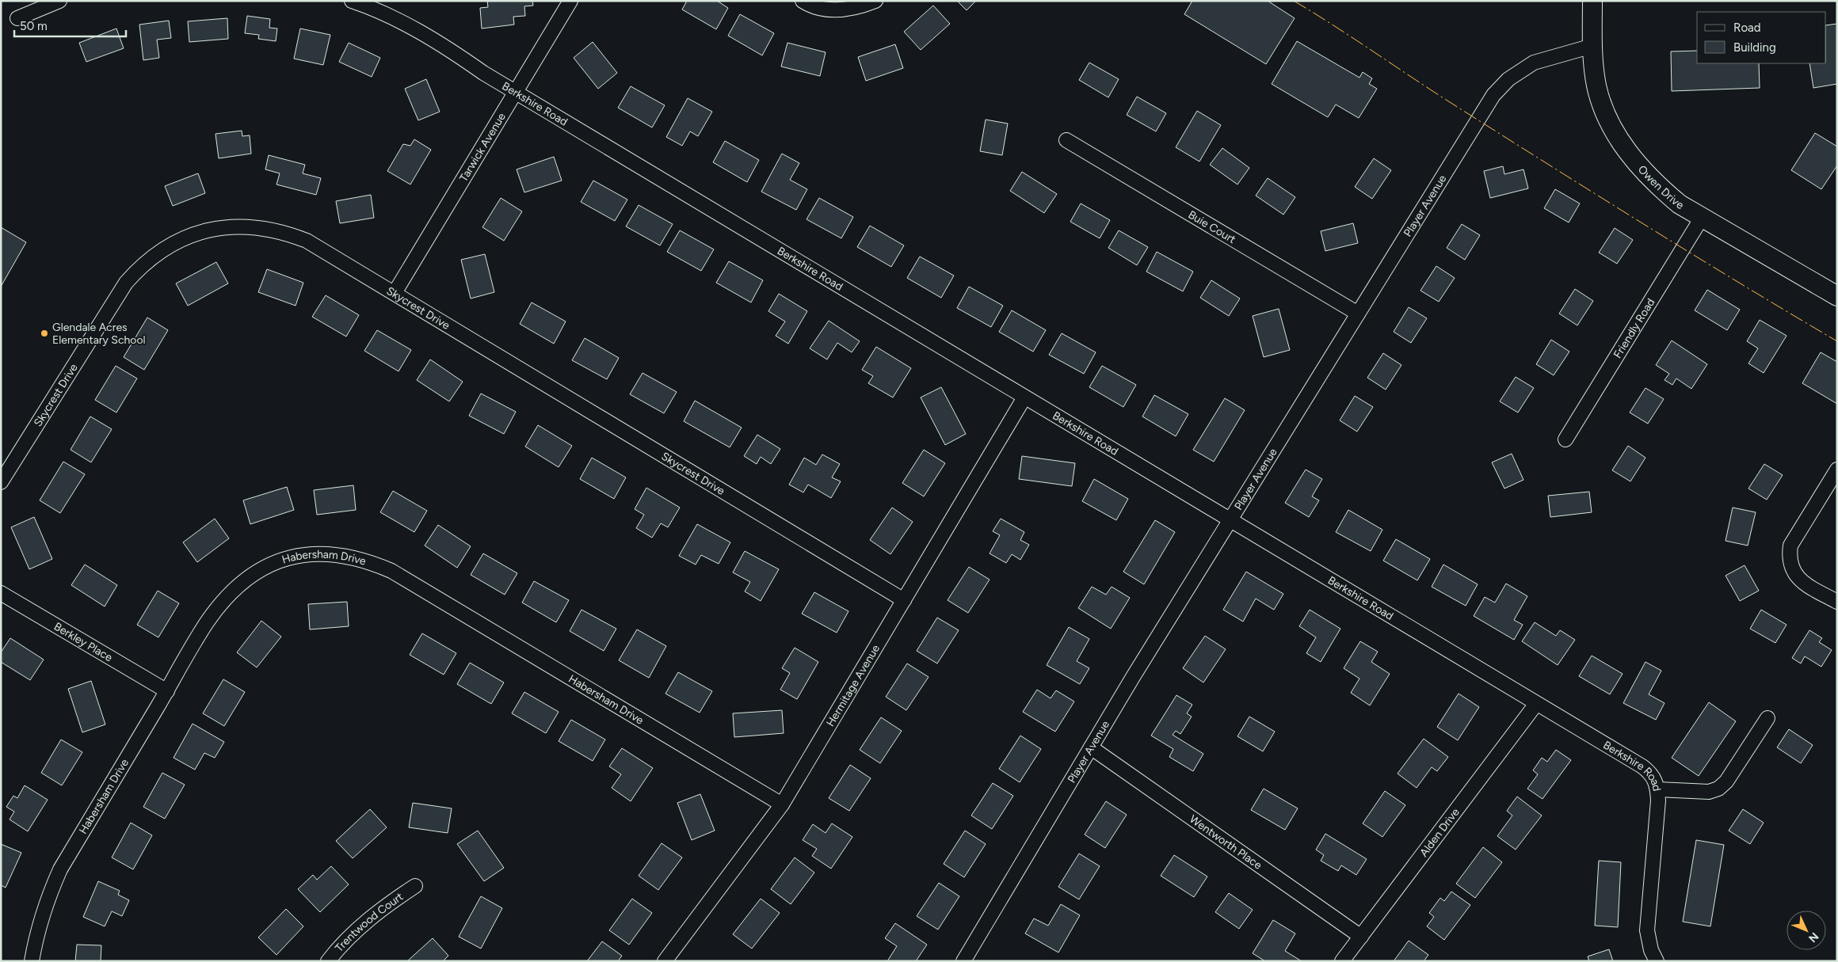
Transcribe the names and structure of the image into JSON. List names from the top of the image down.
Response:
{
  "streets": {
    "main road": ["Owen Drive"],
    "street": [
      "Berkshire Road",
      "Tarwick Avenue",
      "Player Avenue",
      "Buie Court",
      "Skycrest Drive",
      "Friendly Road",
      "Habersham Drive",
      "Berkley Place",
      "Hermitage Avenue",
      "Alden Drive",
      "Wentworth Place",
      "Trentwood Court"
    ]
  },
  "crossings": [
    ["Berkshire Road", "Tarwick Avenue"],
    ["Berkshire Road", "Player Avenue"],
    ["Berkshire Road", "Hermitage Avenue"],
    ["Berkshire Road", "Alden Drive"],
    ["Tarwick Avenue", "Skycrest Drive"],
    ["Owen Drive", "Player Avenue"],
    ["Owen Drive", "Friendly Road"],
    ["Player Avenue", "Buie Court"],
    ["Player Avenue", "Wentworth Place"],
    ["Skycrest Drive", "Hermitage Avenue"],
    ["Habersham Drive", "Berkley Place"],
    ["Habersham Drive", "Hermitage Avenue"],
    ["Alden Drive", "Wentworth Place"]
  ],
  "places": ["Glendale Acres Elementary School"],
  "legend": ["Road", "Building"],
  "scale_bar": "50 m",
  "north": "bottom right"
}
